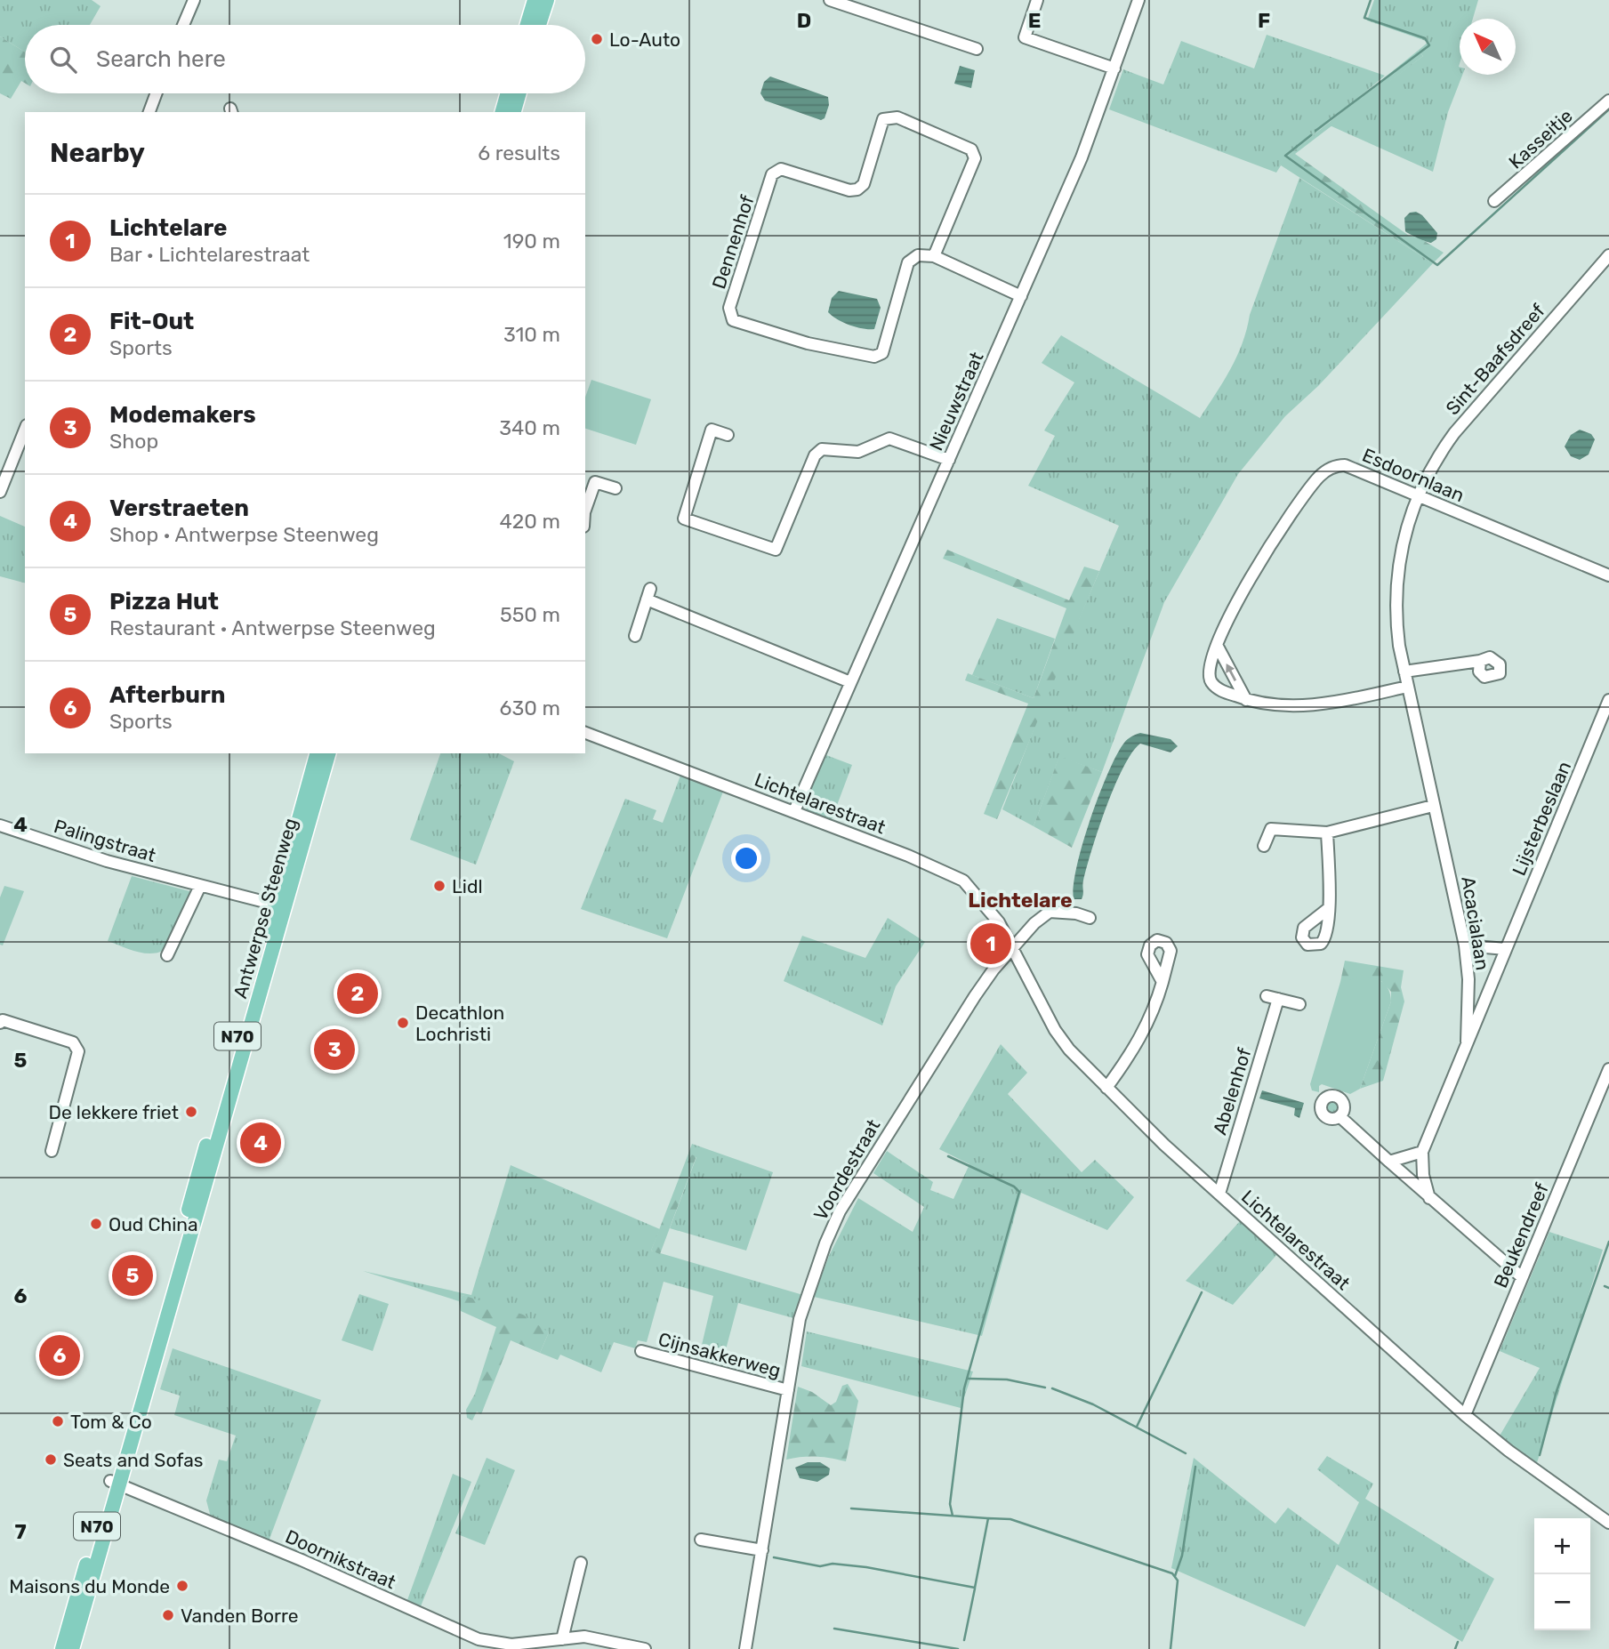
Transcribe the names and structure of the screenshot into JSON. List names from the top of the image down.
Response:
{
  "streets": {
    "main road": ["Antwerpse Steenweg", "N70"],
    "street": [
      "Kasseitje",
      "Dennenhof",
      "Sint-Baafsdreef",
      "Nieuwstraat",
      "Esdoornlaan",
      "Lichtelarestraat",
      "Lijsterbeslaan",
      "Palingstraat",
      "Acacialaan",
      "Abelenhof",
      "Voordestraat",
      "Beukendreef",
      "Cijnsakkerweg",
      "Doornikstraat"
    ]
  },
  "crossings": [
    ["Sint-Baafsdreef", "Esdoornlaan"],
    ["Sint-Baafsdreef", "Acacialaan"],
    ["Nieuwstraat", "Lichtelarestraat"],
    ["Esdoornlaan", "Acacialaan"],
    ["Lichtelarestraat", "Abelenhof"],
    ["Lichtelarestraat", "Voordestraat"],
    ["Lichtelarestraat", "Beukendreef"],
    ["Lijsterbeslaan", "Acacialaan"],
    ["Palingstraat", "Antwerpse Steenweg"],
    ["Antwerpse Steenweg", "Doornikstraat"],
    ["Voordestraat", "Cijnsakkerweg"]
  ],
  "districts": ["Lichtelare"],
  "places": [
    "Lo-Auto",
    "Lidl",
    "Decathlon Lochristi",
    "De lekkere friet",
    "Oud China",
    "Tom & Co",
    "Seats and Sofas",
    "Maisons du Monde",
    "Vanden Borre"
  ],
  "north": "top left",
  "page": {
    "search": "Search here",
    "heading": ["Nearby", "6 results"],
    "list": [
      {
        "mark": "1",
        "name": "Lichtelare",
        "note": "Bar · Lichtelarestraat",
        "value": "190 m"
      },
      {
        "mark": "2",
        "name": "Fit-Out",
        "note": "Sports",
        "value": "310 m"
      },
      {
        "mark": "3",
        "name": "Modemakers",
        "note": "Shop",
        "value": "340 m"
      },
      {
        "mark": "4",
        "name": "Verstraeten",
        "note": "Shop · Antwerpse Steenweg",
        "value": "420 m"
      },
      {
        "mark": "5",
        "name": "Pizza Hut",
        "note": "Restaurant · Antwerpse Steenweg",
        "value": "550 m"
      },
      {
        "mark": "6",
        "name": "Afterburn",
        "note": "Sports",
        "value": "630 m"
      }
    ],
    "pins": [
      "1",
      "2",
      "3",
      "4",
      "5",
      "6"
    ],
    "map_buttons": ["+", "−"]
  },
  "grid": {
    "columns": ["D", "E", "F"],
    "rows": [
      "4",
      "5",
      "6",
      "7"
    ]
  }
}
